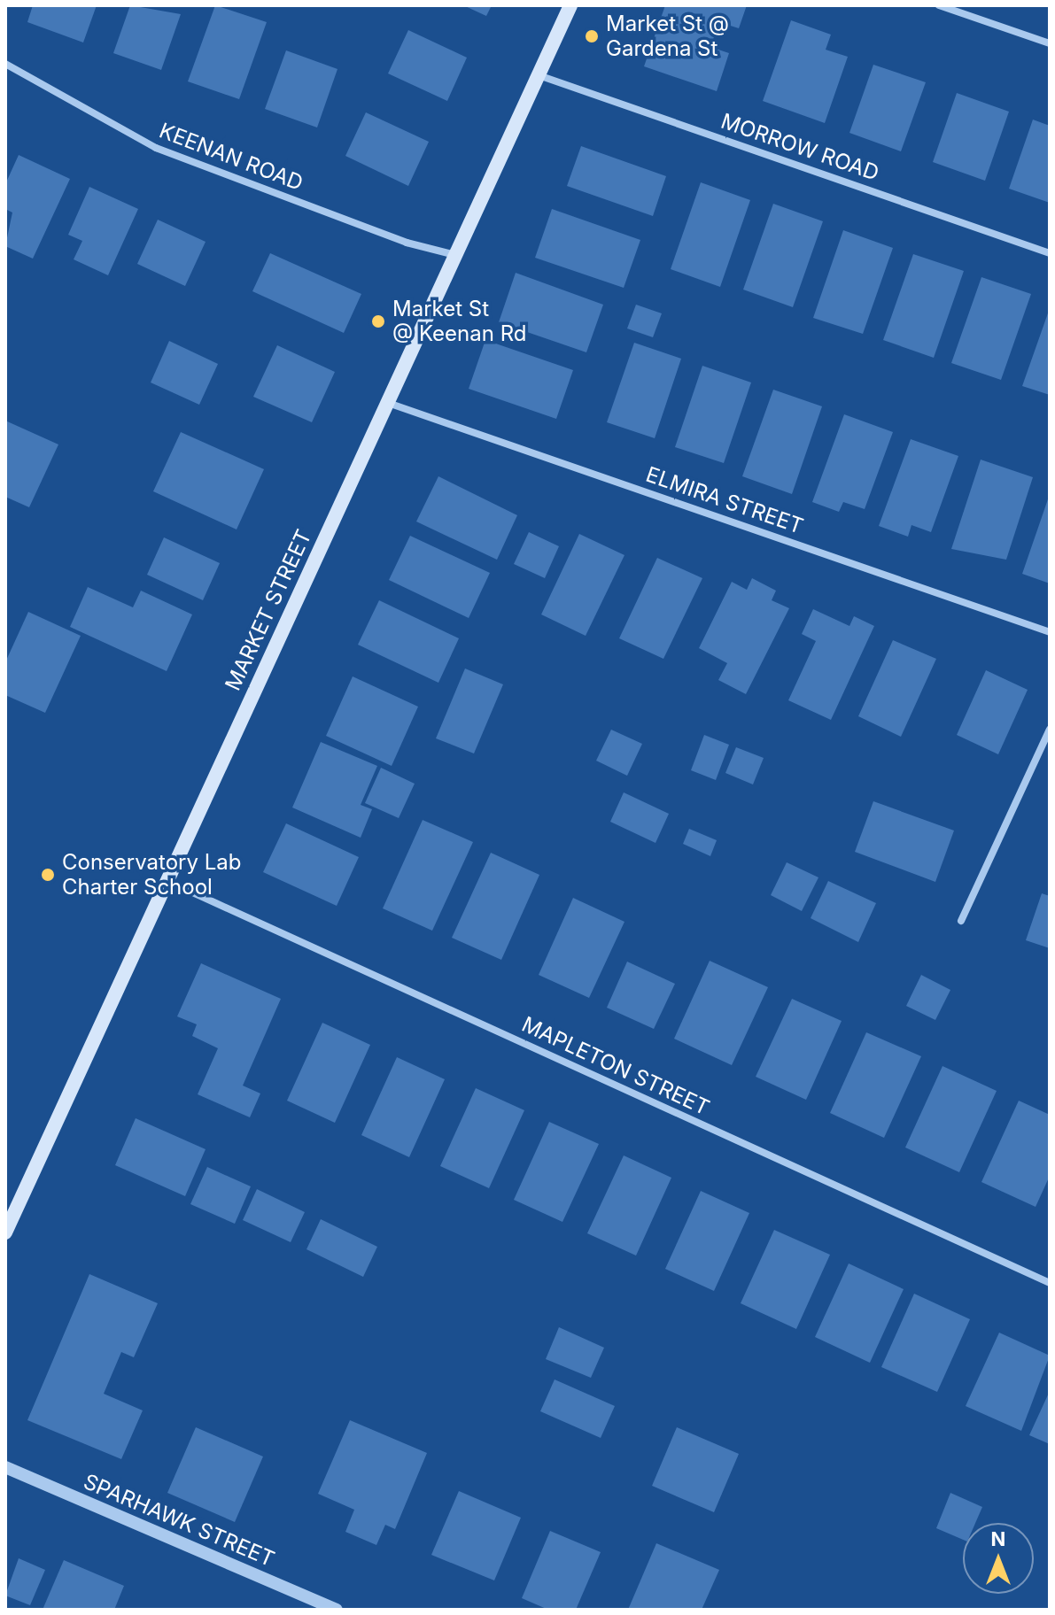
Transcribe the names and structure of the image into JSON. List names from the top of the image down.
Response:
{
  "streets": {
    "main road": ["MARKET STREET"],
    "street": [
      "MORROW ROAD",
      "KEENAN ROAD",
      "ELMIRA STREET",
      "MAPLETON STREET",
      "SPARHAWK STREET"
    ]
  },
  "crossings": [
    ["MORROW ROAD", "MARKET STREET"],
    ["KEENAN ROAD", "MARKET STREET"],
    ["ELMIRA STREET", "MARKET STREET"],
    ["MARKET STREET", "MAPLETON STREET"]
  ],
  "places": ["Market St @ Gardena St", "Market St @ Keenan Rd", "Conservatory Lab Charter School"],
  "north": "top"
}
